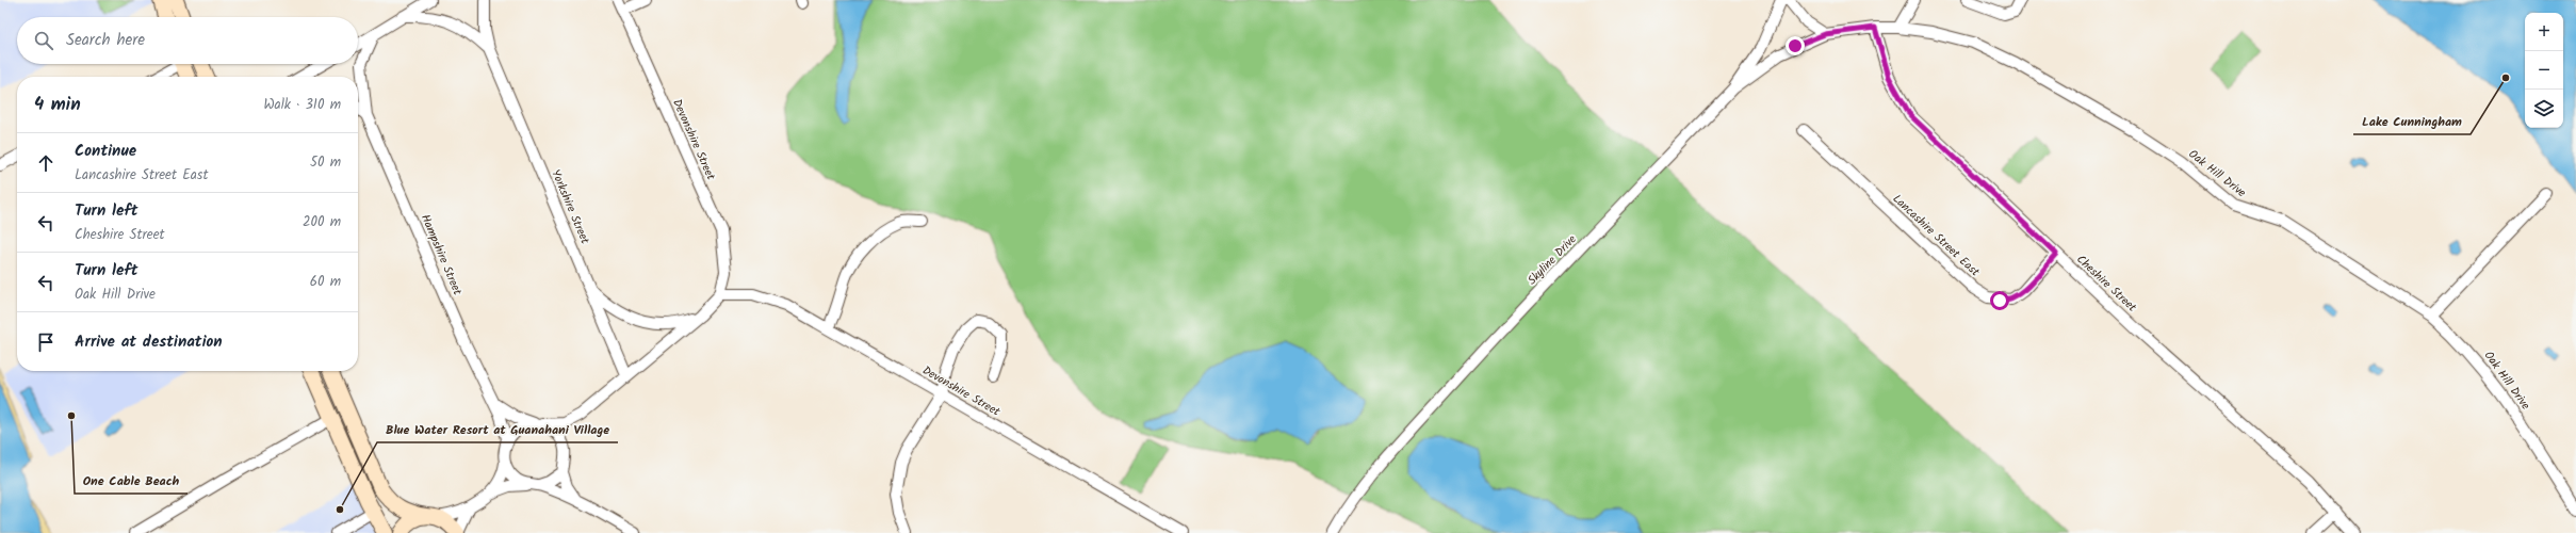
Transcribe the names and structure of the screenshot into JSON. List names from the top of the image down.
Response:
{
  "streets": {
    "street": [
      "Devonshire Street",
      "Oak Hill Drive",
      "Yorkshire Street",
      "Lancashire Street East",
      "Hampshire Street",
      "Skyline Drive",
      "Cheshire Street"
    ]
  },
  "crossings": [
    ["Oak Hill Drive", "Skyline Drive"],
    ["Oak Hill Drive", "Cheshire Street"],
    ["Lancashire Street East", "Cheshire Street"]
  ],
  "places": ["Lake Cunningham", "One Cable Beach", "Blue Water Resort at Guanahani Village"],
  "page": {
    "map_buttons": ["+", "−"],
    "search": "Search here",
    "heading": ["4 min", "Walk · 310 m"],
    "list": [
      ["Continue", "Lancashire Street East", "50 m"],
      ["Turn left", "Cheshire Street", "200 m"],
      ["Turn left", "Oak Hill Drive", "60 m"],
      "Arrive at destination"
    ]
  }
}
